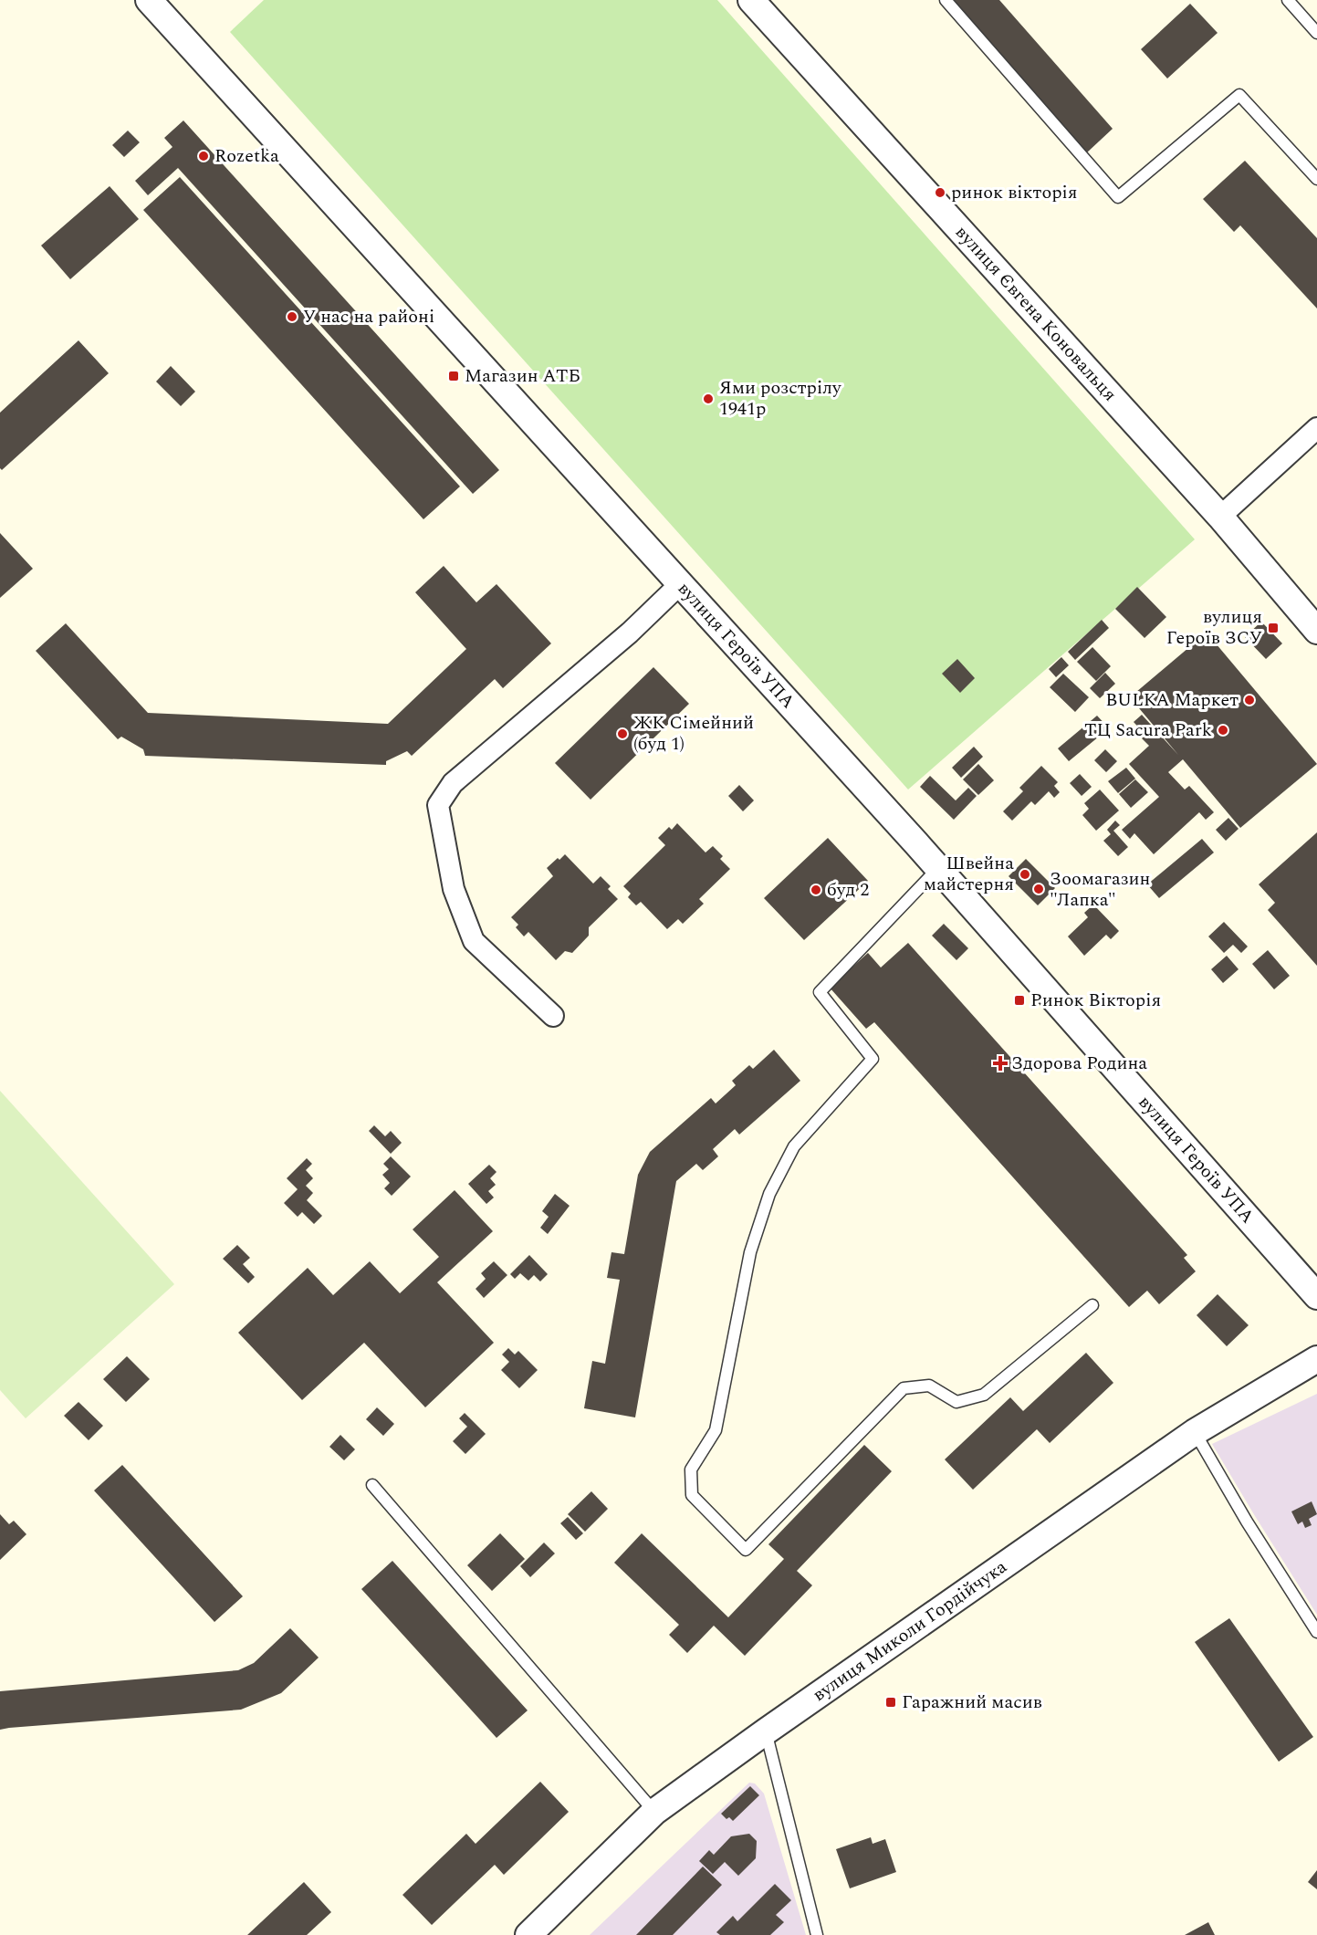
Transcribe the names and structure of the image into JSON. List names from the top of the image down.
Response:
{
  "streets": {
    "street": ["вулиця Євгена Коновальця", "вулиця Героїв УПА", "вулиця Миколи Гордійчука"]
  },
  "places": {
    "other": [
      "Rozetka",
      "ринок вікторія",
      "У нас на районі",
      "Ями розстрілу 1941р",
      "BULKA Маркет",
      "ТЦ Sacura Park",
      "ЖК Сімейний (буд 1)",
      "Швейна майстерня",
      "Зоомагазин \"Лапка\"",
      "буд 2"
    ],
    "transit": [
      "Магазин АТБ",
      "вулиця Героїв ЗСУ",
      "Ринок Вікторія",
      "Гаражний масив"
    ],
    "health": ["Здорова Родина"]
  }
}
